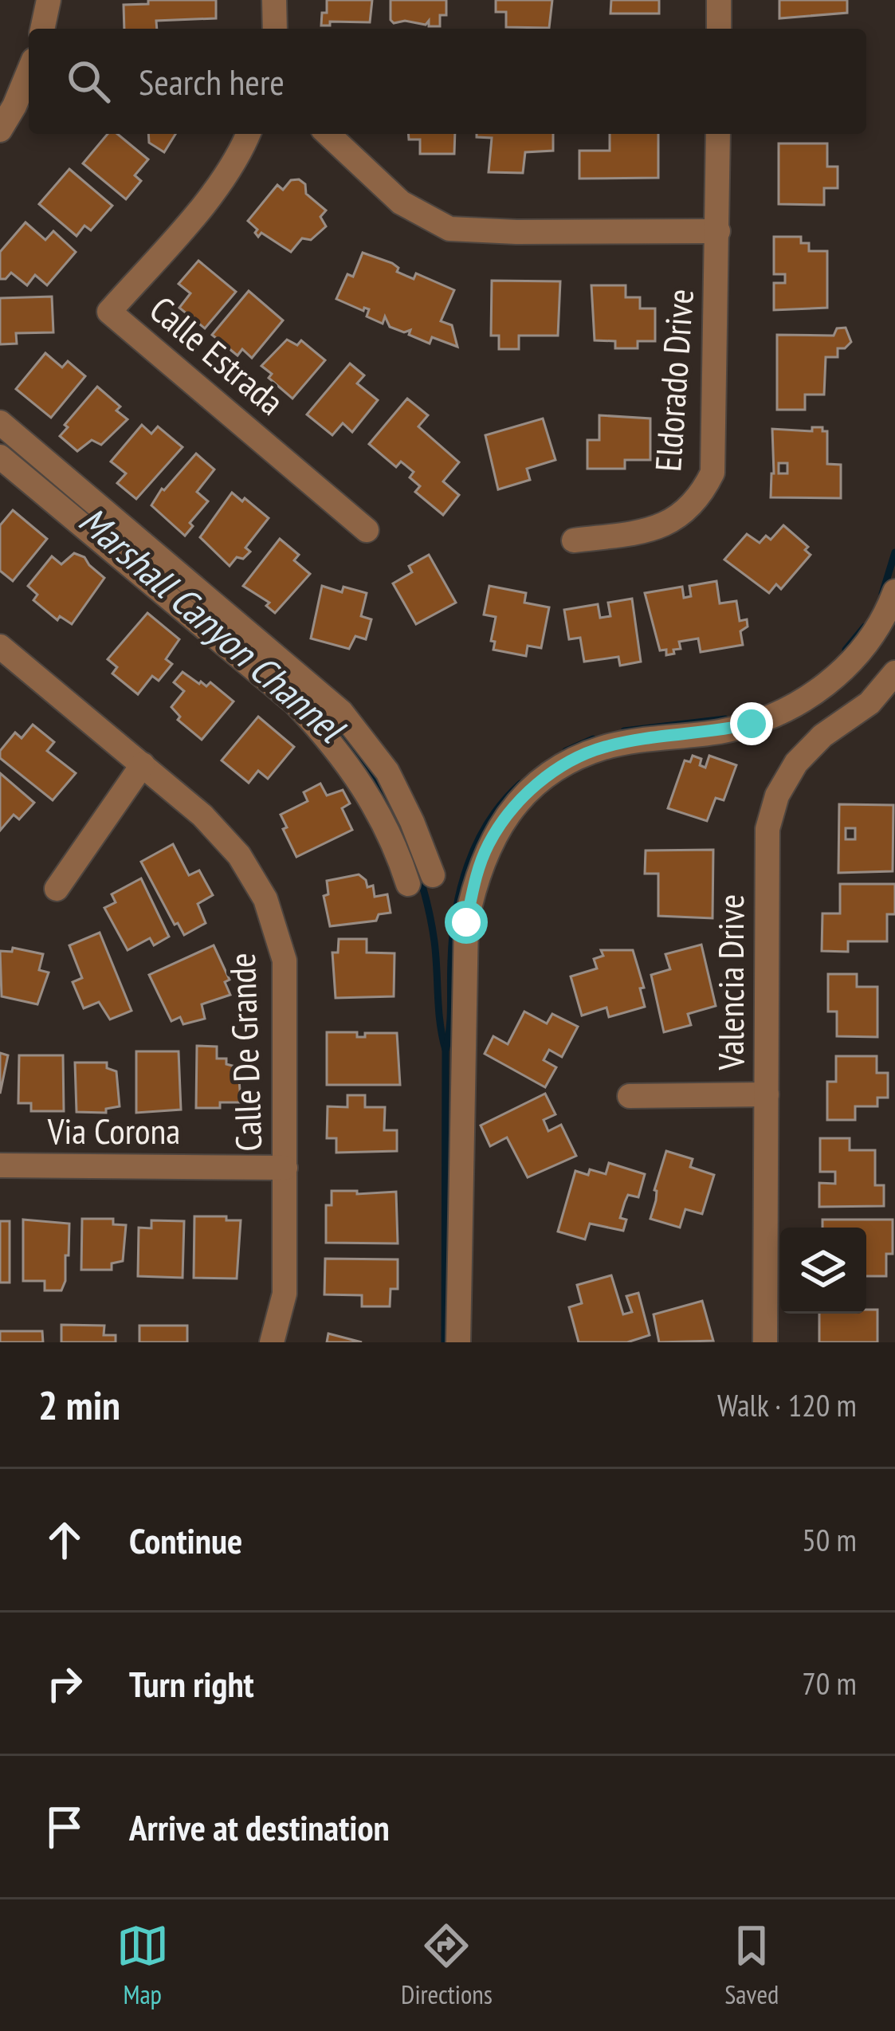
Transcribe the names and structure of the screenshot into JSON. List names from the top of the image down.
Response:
{
  "streets": {
    "street": [
      "Calle Estrada",
      "Eldorado Drive",
      "Valencia Drive",
      "Calle De Grande",
      "Via Corona"
    ]
  },
  "crossings": [
    ["Calle De Grande", "Via Corona"]
  ],
  "water": ["Marshall Canyon Channel"],
  "page": {
    "search": "Search here",
    "heading": ["2 min", "Walk · 120 m"],
    "list": [
      ["Continue", "50 m"],
      ["Turn right", "70 m"],
      "Arrive at destination"
    ],
    "nav": ["Map", "Directions", "Saved"]
  }
}
